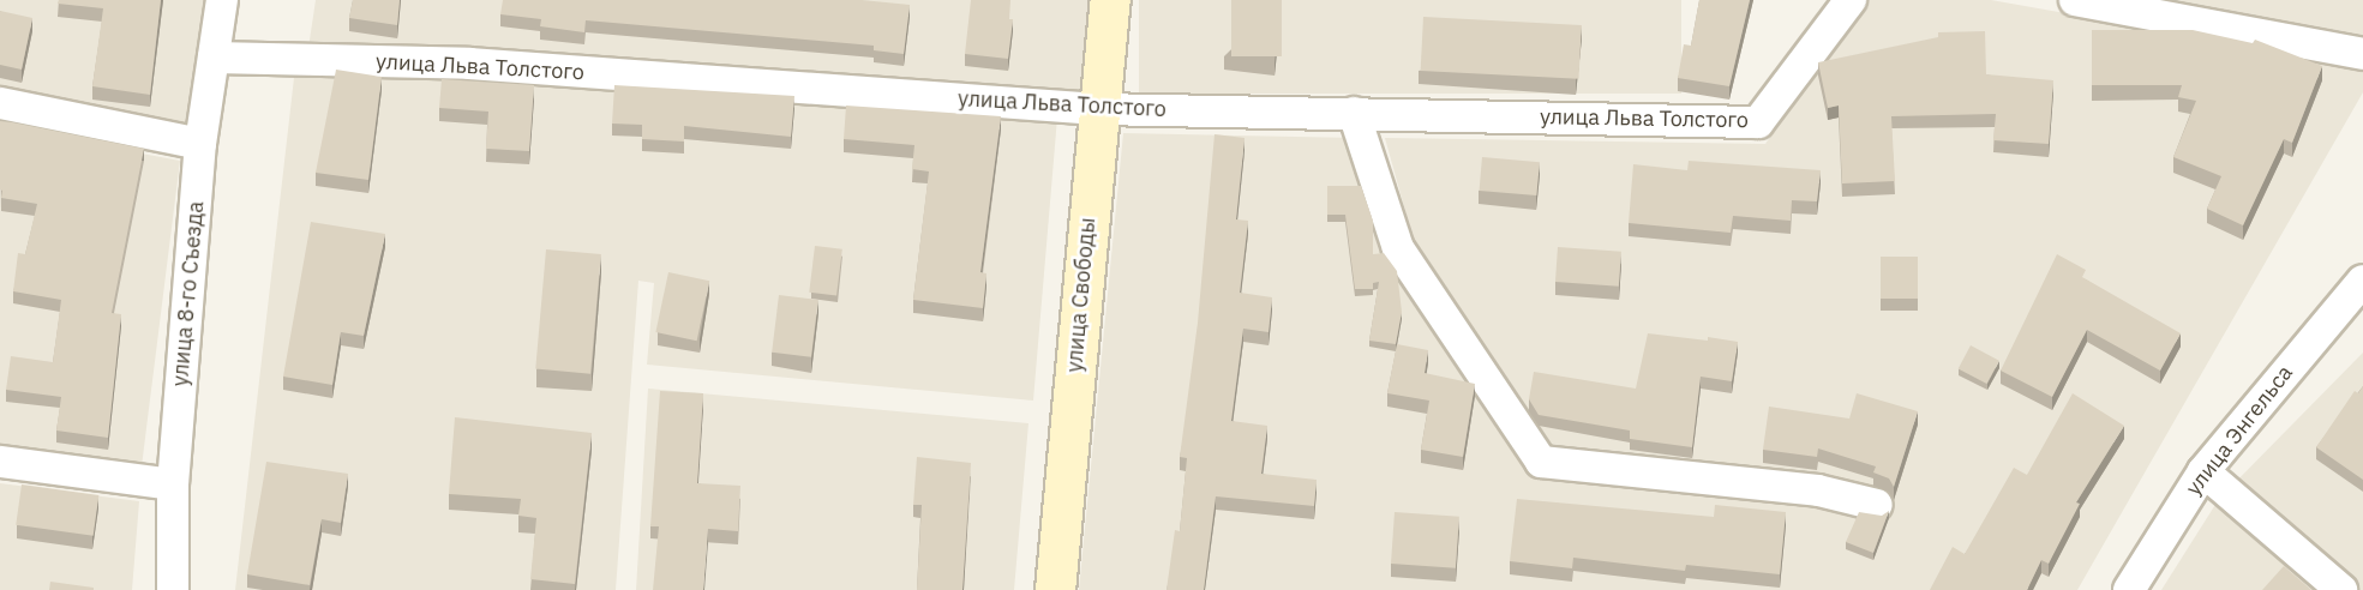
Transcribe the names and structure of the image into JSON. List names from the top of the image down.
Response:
{
  "streets": {
    "street": [
      "улица Льва Толстого",
      "улица 8-го Съезда",
      "улица Свободы",
      "улица Энгельса"
    ]
  },
  "crossings": [
    ["улица Льва Толстого", "улица 8-го Съезда"],
    ["улица Льва Толстого", "улица Свободы"]
  ]
}
